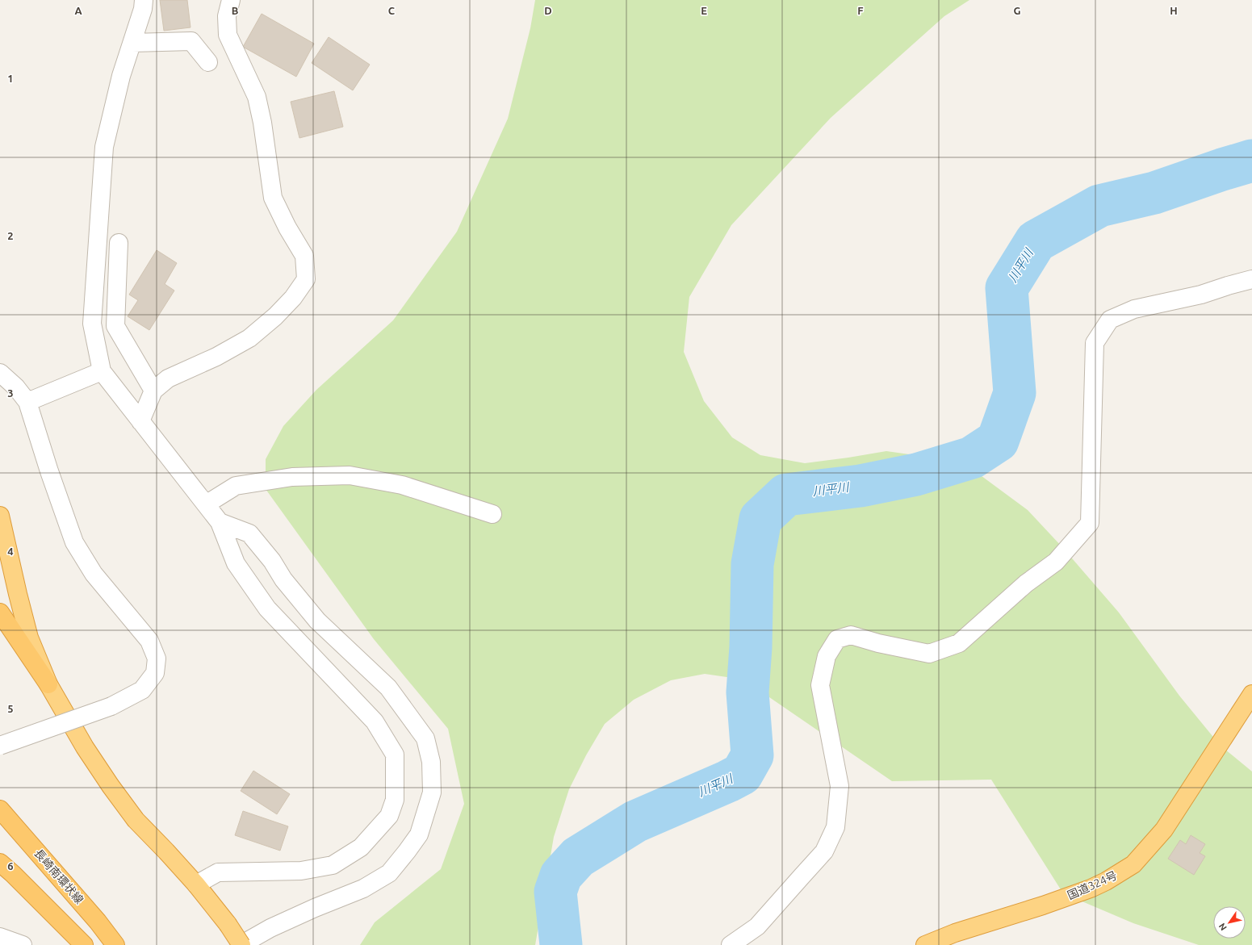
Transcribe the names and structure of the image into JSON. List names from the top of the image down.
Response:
{
  "streets": {
    "highway": ["長崎南環状線", "国道324号"]
  },
  "water": ["川平川"],
  "north": "bottom left",
  "grid": {
    "columns": [
      "A",
      "B",
      "C",
      "D",
      "E",
      "F",
      "G",
      "H"
    ],
    "rows": [
      "1",
      "2",
      "3",
      "4",
      "5",
      "6"
    ]
  }
}
